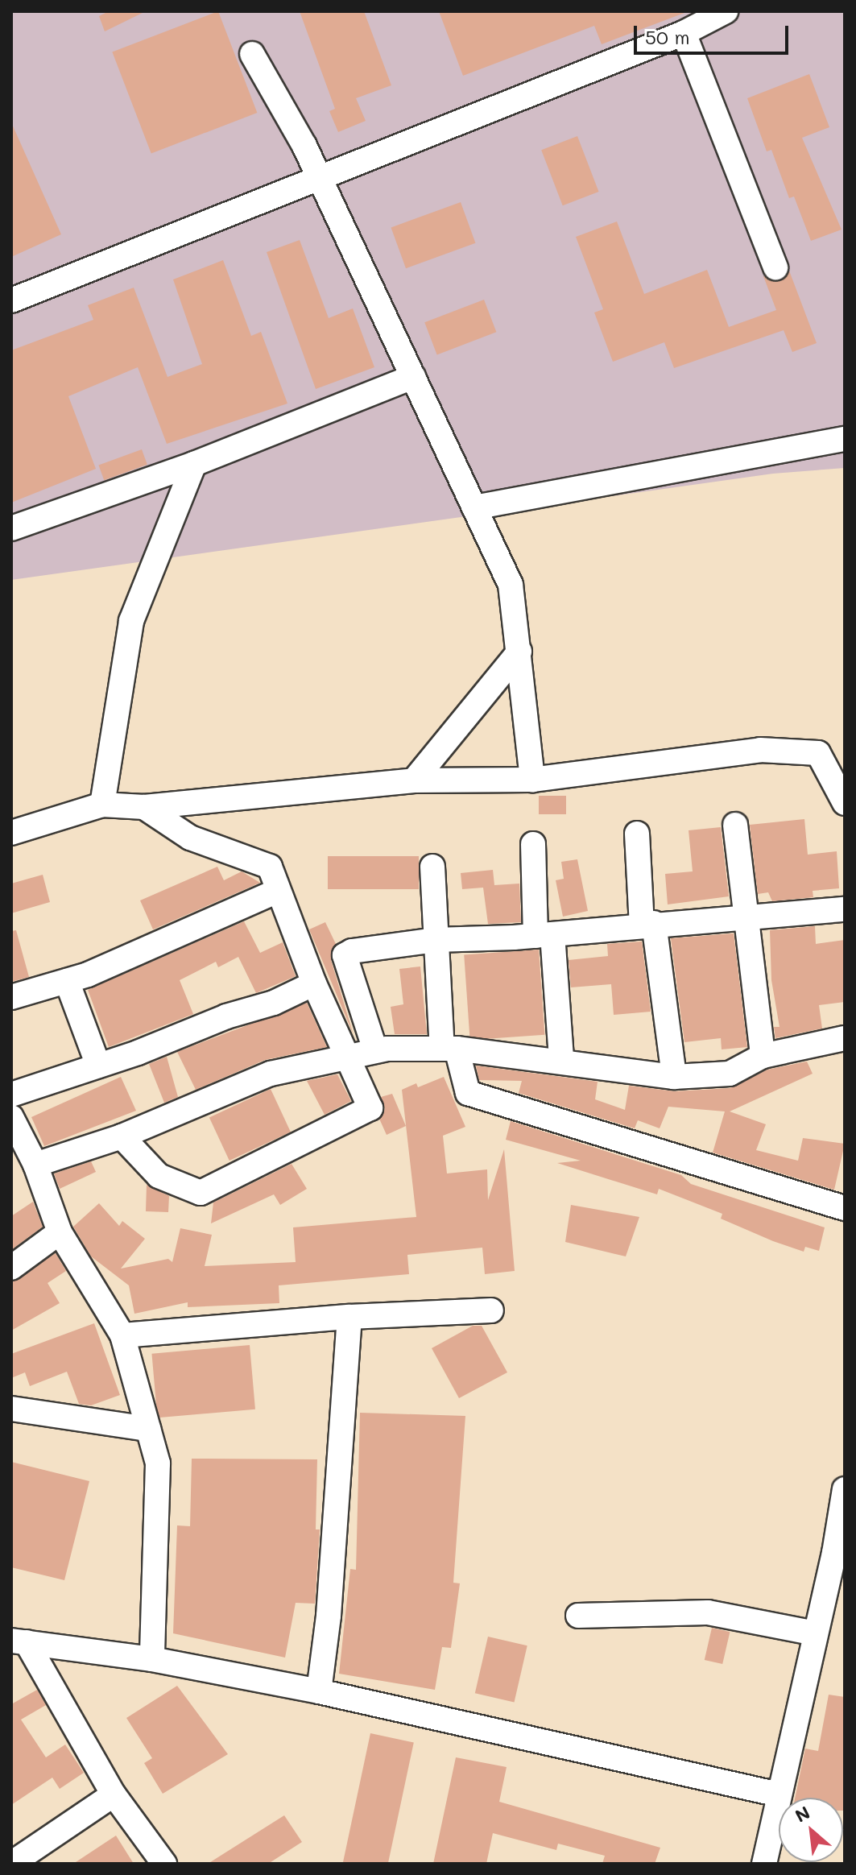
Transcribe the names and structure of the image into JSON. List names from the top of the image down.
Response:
{
  "scale_bar": "50 m",
  "north": "top left"
}
